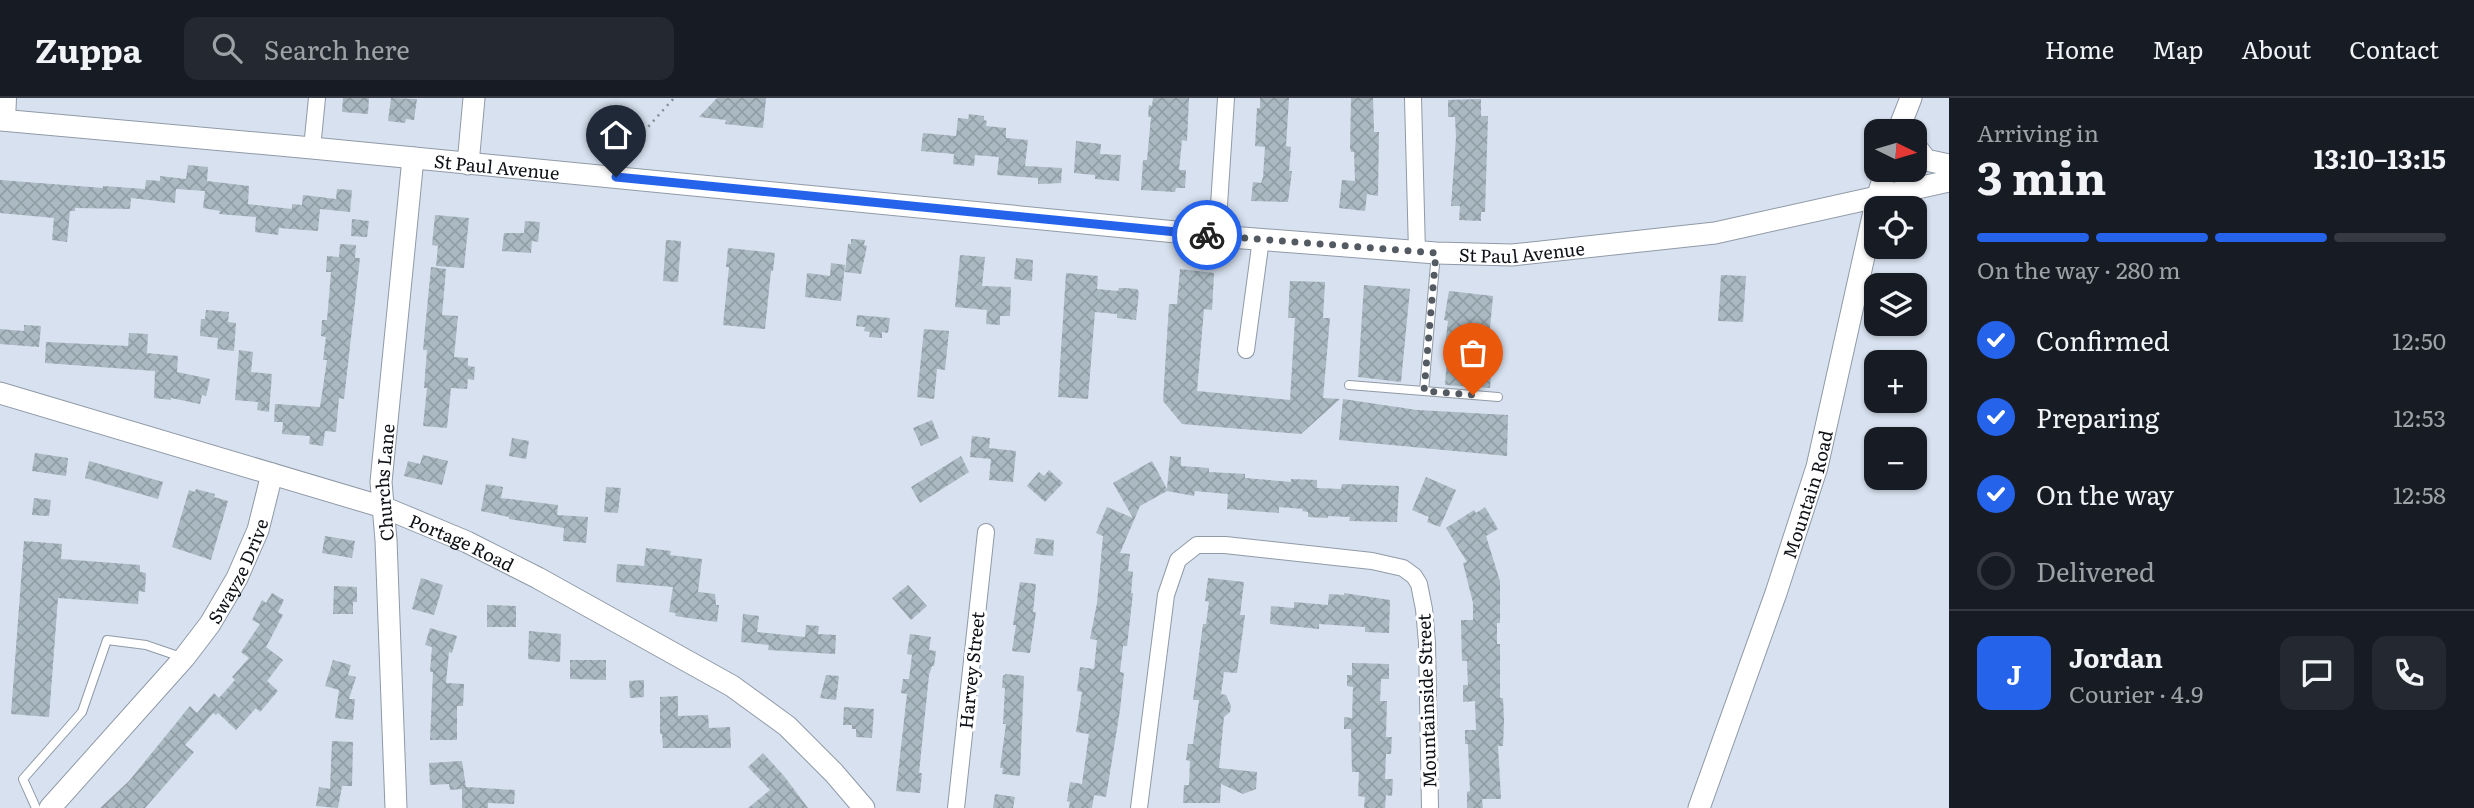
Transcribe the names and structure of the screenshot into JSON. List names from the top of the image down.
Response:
{
  "streets": {
    "street": [
      "St Paul Avenue",
      "Churchs Lane",
      "Mountain Road",
      "Portage Road",
      "Swayze Drive",
      "Harvey Street",
      "Mountainside Street"
    ]
  },
  "crossings": [
    ["St Paul Avenue", "Churchs Lane"],
    ["Churchs Lane", "Portage Road"],
    ["Portage Road", "Swayze Drive"]
  ],
  "north": "right",
  "page": {
    "header": "Zuppa",
    "search": "Search here",
    "nav": [
      "Home",
      "Map",
      "About",
      "Contact"
    ],
    "heading": ["3 min", "Arriving in", "13:10–13:15"],
    "panel": ["Jordan", "Courier · 4.9"],
    "map_buttons": ["+", "−"],
    "bar": "On the way · 280 m",
    "list": [
      ["Confirmed", "12:50"],
      ["Preparing", "12:53"],
      ["On the way", "12:58"],
      "Delivered"
    ],
    "round": "J"
  }
}
